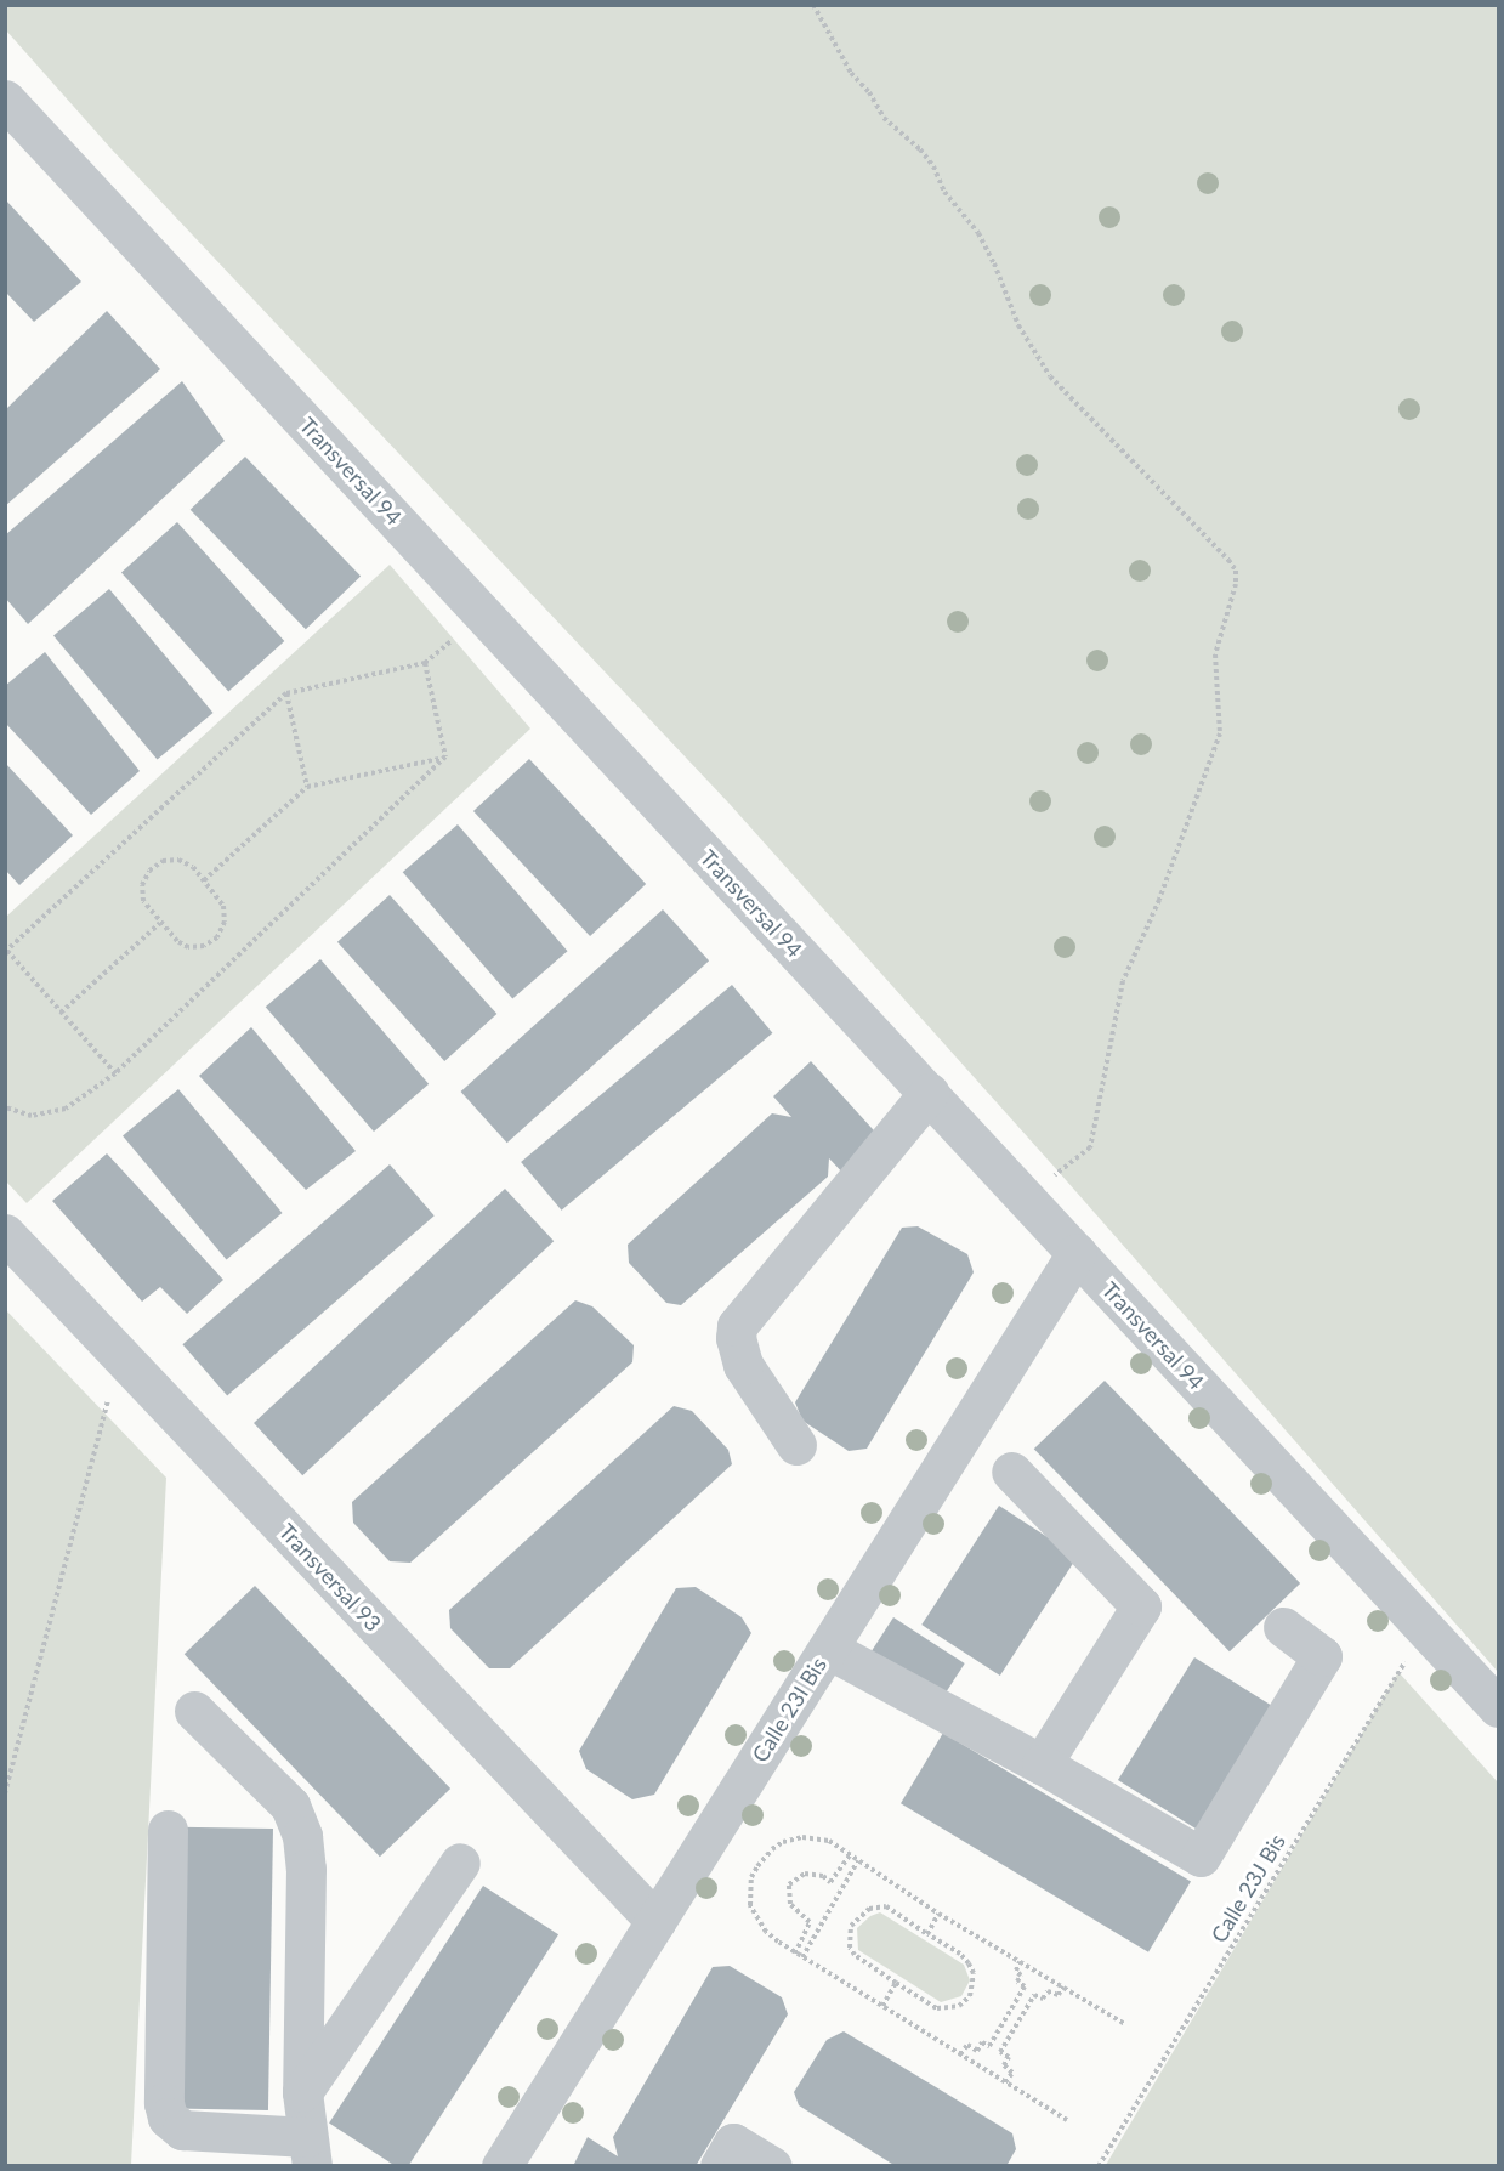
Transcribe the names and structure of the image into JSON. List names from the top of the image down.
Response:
{
  "streets": {
    "street": ["Transversal 94", "Transversal 93", "Calle 23I Bis"],
    "path": ["Calle 23J Bis"]
  },
  "crossings": [
    ["Transversal 94", "Calle 23I Bis"],
    ["Transversal 94", "Calle 23J Bis"],
    ["Transversal 93", "Calle 23I Bis"]
  ]
}
